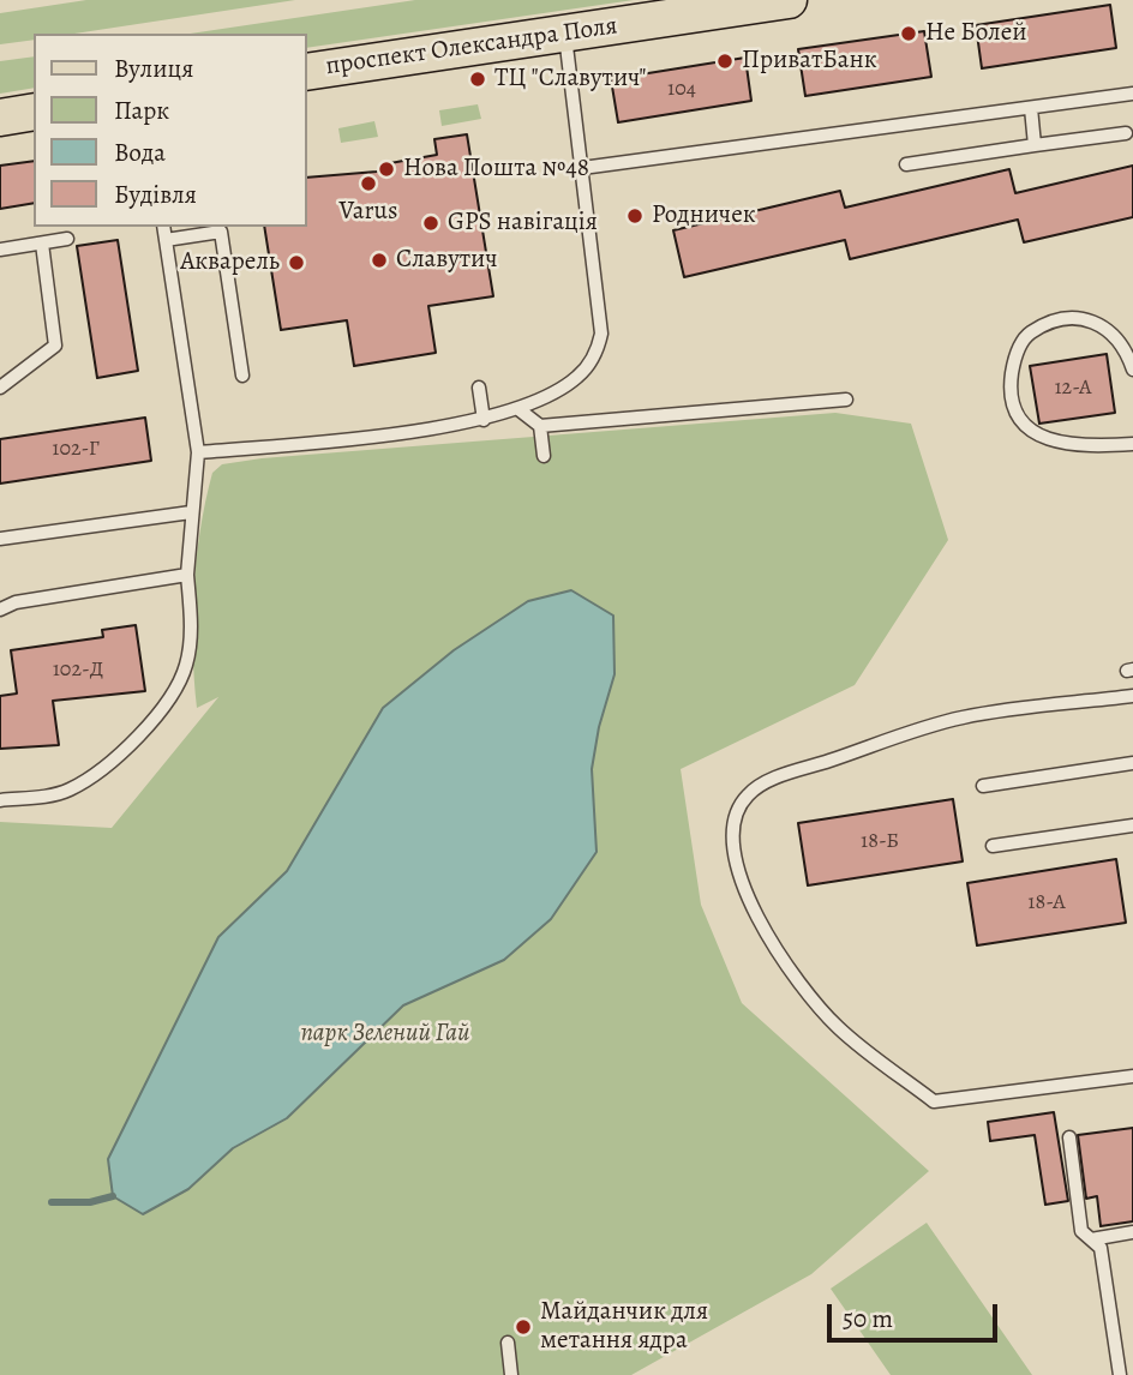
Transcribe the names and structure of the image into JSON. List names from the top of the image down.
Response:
{
  "streets": {
    "main road": ["проспект Олександра Поля"]
  },
  "parks": ["парк Зелений Гай"],
  "places": [
    "Не Болей",
    "ПриватБанк",
    "ТЦ \"Славутич\"",
    "Нова Пошта №48",
    "Varus",
    "Родничек",
    "GPS навігація",
    "Славутич",
    "Акварель",
    "Майданчик для метання ядра"
  ],
  "house_numbers": [
    "104",
    "12-А",
    "102-Г",
    "102-Д",
    "18-Б",
    "18-А"
  ],
  "legend": [
    "Вулиця",
    "Парк",
    "Вода",
    "Будівля"
  ],
  "scale_bar": "50 m"
}
